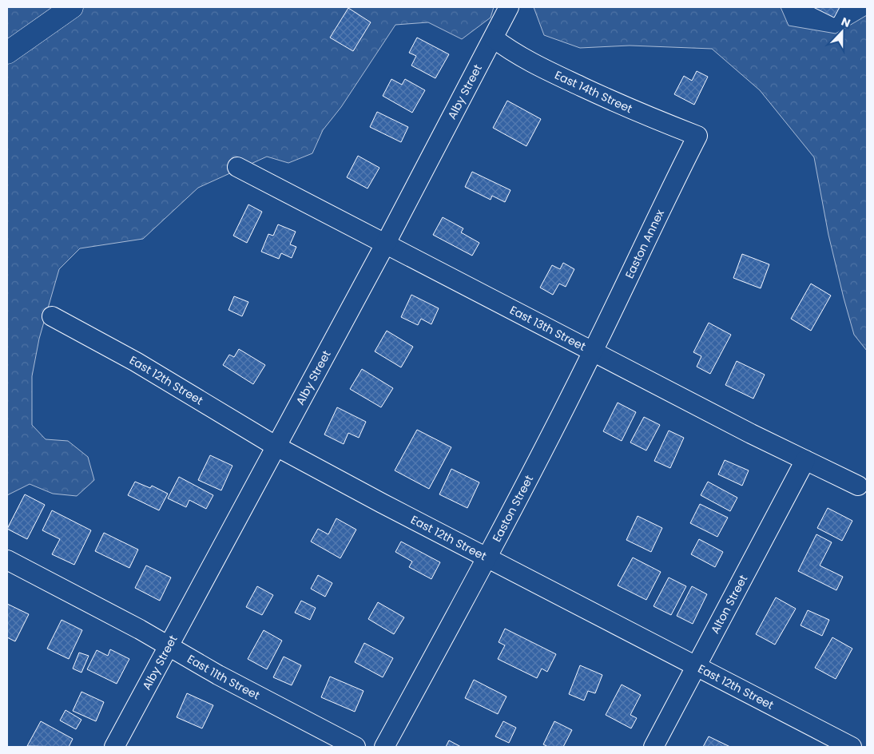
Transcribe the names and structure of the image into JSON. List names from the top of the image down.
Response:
{
  "streets": {
    "street": [
      "East 14th Street",
      "Alby Street",
      "Easton Annex",
      "East 13th Street",
      "East 12th Street",
      "Easton Street",
      "Alton Street",
      "East 11th Street"
    ]
  },
  "crossings": [
    ["East 14th Street", "Alby Street"],
    ["East 14th Street", "Easton Annex"],
    ["Alby Street", "East 13th Street"],
    ["Alby Street", "East 12th Street"],
    ["Alby Street", "East 11th Street"],
    ["Easton Annex", "East 13th Street"],
    ["Easton Annex", "Easton Street"],
    ["East 13th Street", "Easton Street"],
    ["East 13th Street", "Alton Street"],
    ["East 12th Street", "Easton Street"],
    ["East 12th Street", "Alton Street"]
  ],
  "north": "top"
}
